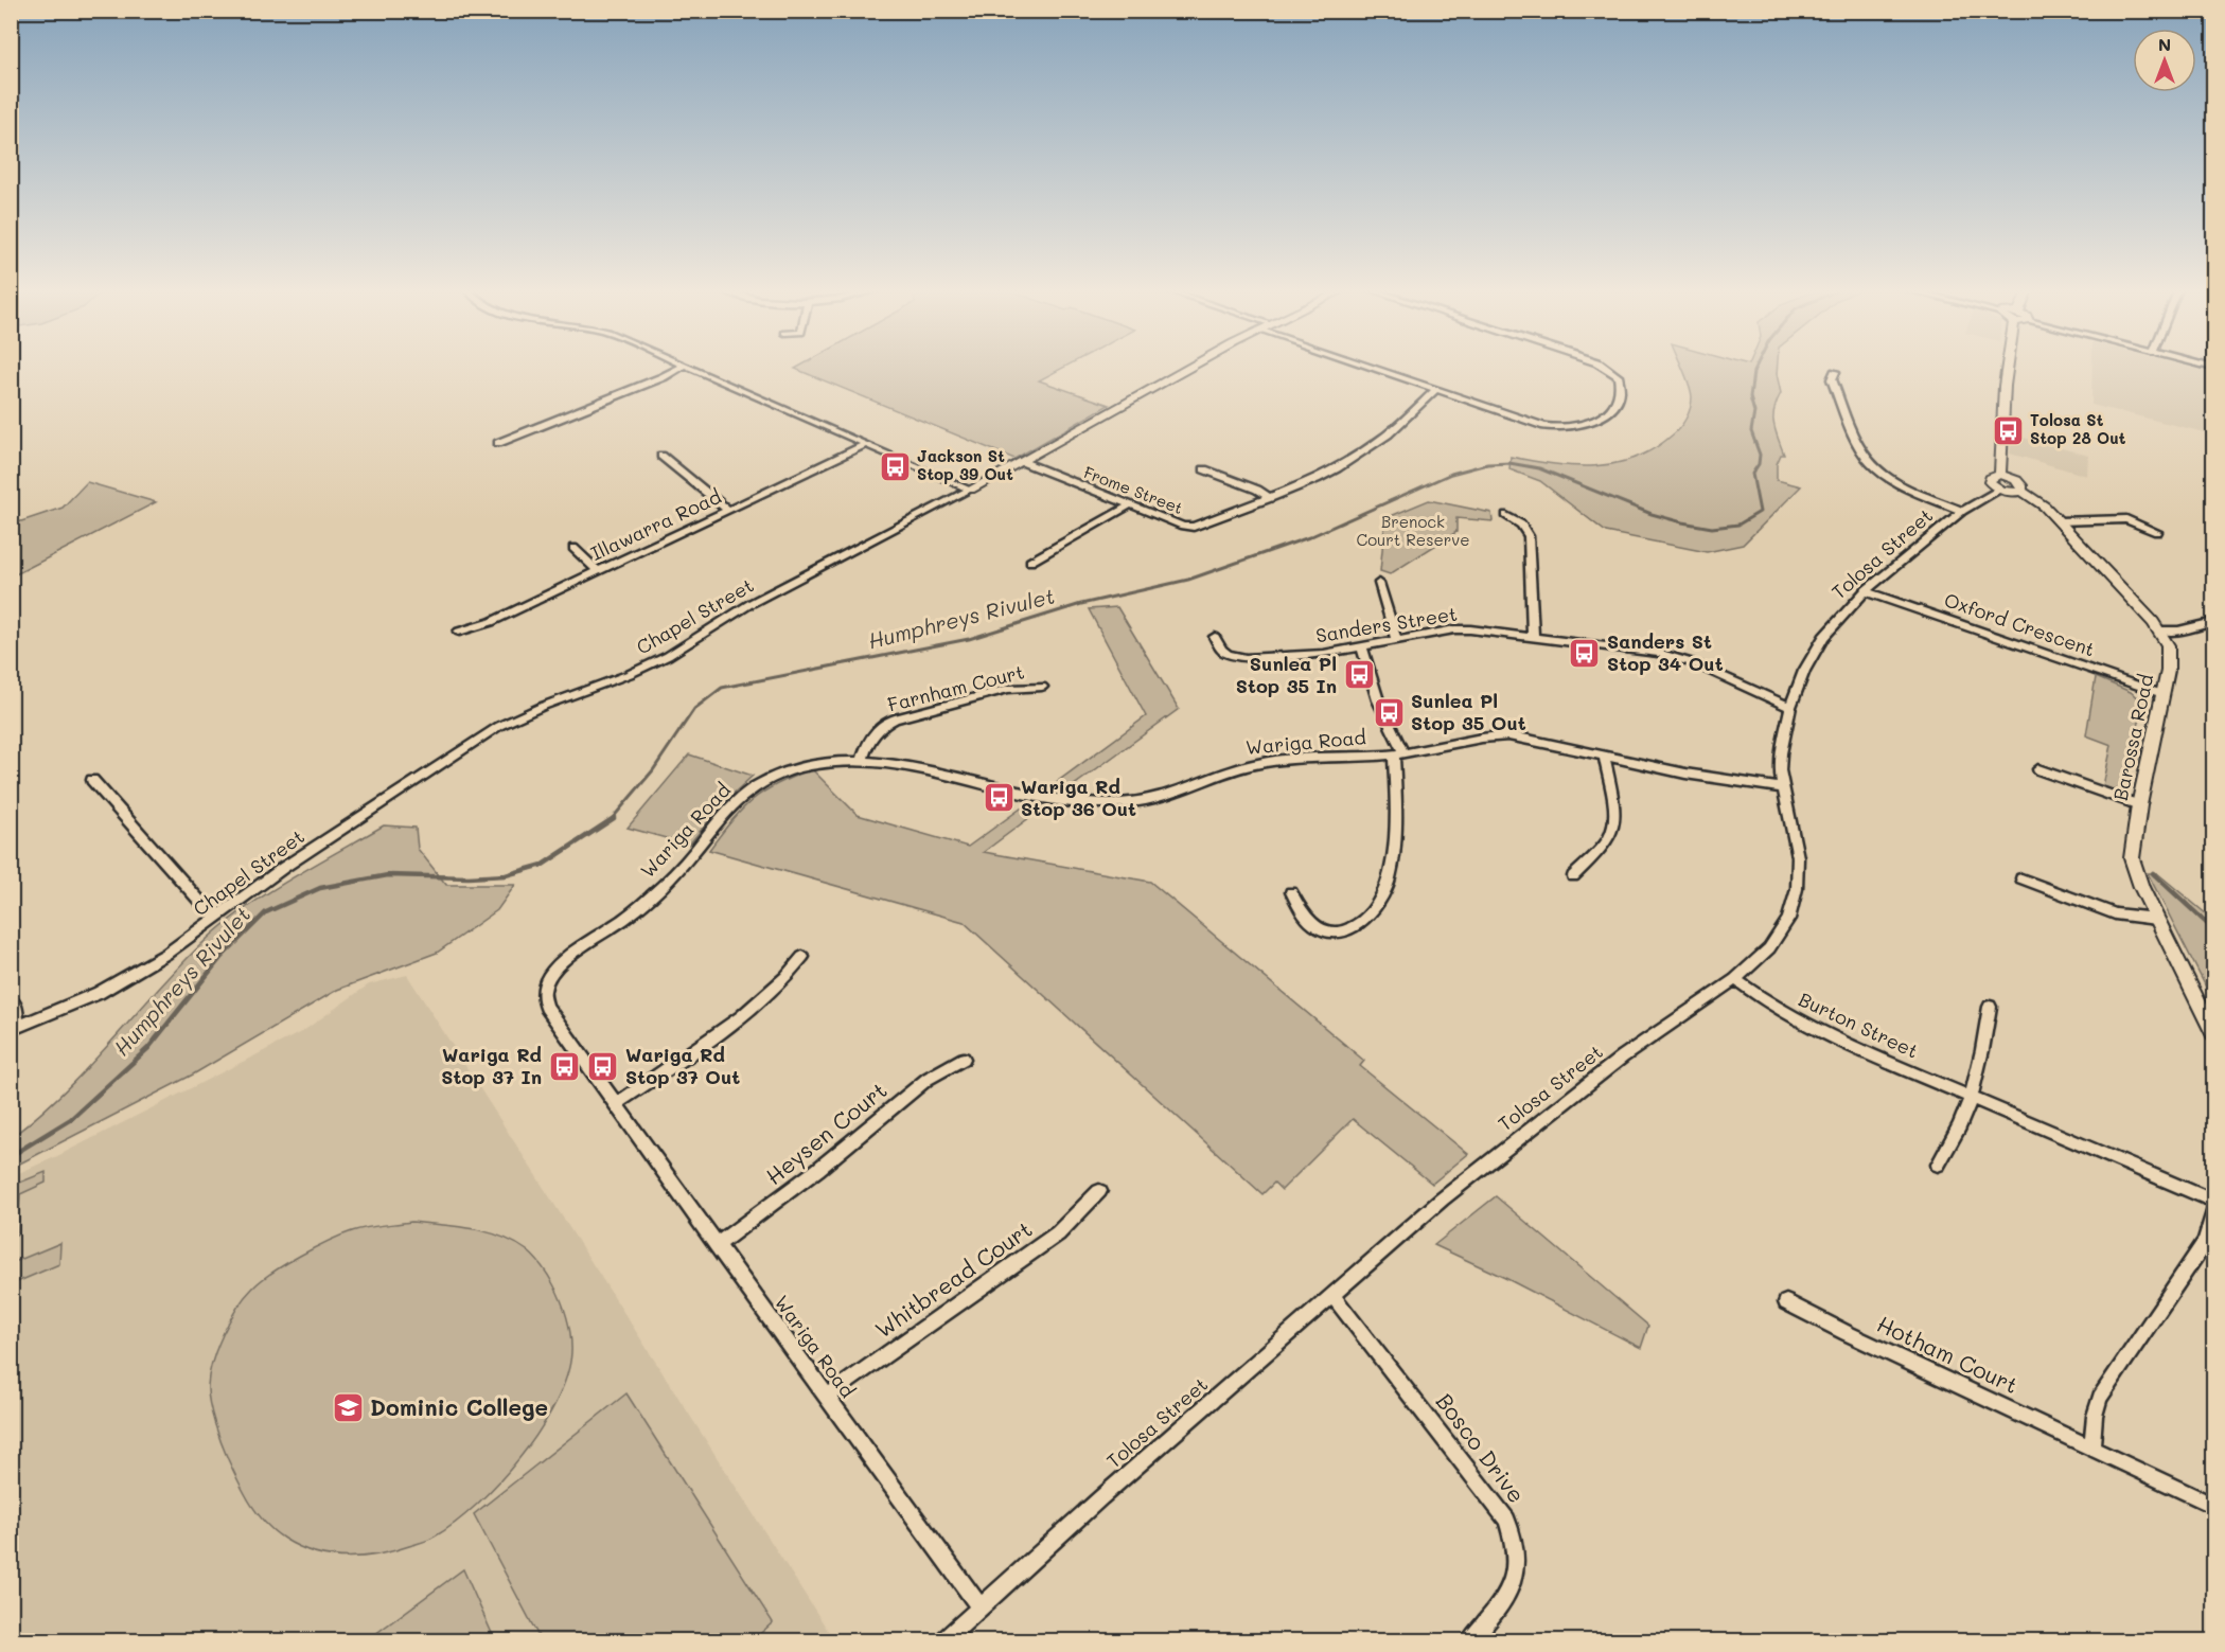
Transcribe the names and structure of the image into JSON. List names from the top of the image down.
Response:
{
  "streets": {
    "street": [
      "Frome Street",
      "Illawarra Road",
      "Tolosa Street",
      "Chapel Street",
      "Sanders Street",
      "Oxford Crescent",
      "Farnham Court",
      "Barossa Road",
      "Wariga Road",
      "Burton Street",
      "Heysen Court",
      "Whitbread Court",
      "Hotham Court",
      "Bosco Drive"
    ]
  },
  "crossings": [
    ["Frome Street", "Chapel Street"],
    ["Tolosa Street", "Sanders Street"],
    ["Tolosa Street", "Oxford Crescent"],
    ["Tolosa Street", "Wariga Road"],
    ["Tolosa Street", "Burton Street"],
    ["Tolosa Street", "Bosco Drive"],
    ["Oxford Crescent", "Barossa Road"],
    ["Farnham Court", "Wariga Road"],
    ["Wariga Road", "Heysen Court"],
    ["Wariga Road", "Whitbread Court"]
  ],
  "water": ["Humphreys Rivulet"],
  "parks": ["Brenock Court Reserve"],
  "places": {
    "bus stop": [
      "Tolosa St Stop 28 Out",
      "Jackson St Stop 39 Out",
      "Sanders St Stop 34 Out",
      "Sunlea Pl Stop 35 In",
      "Sunlea Pl Stop 35 Out",
      "Wariga Rd Stop 36 Out",
      "Wariga Rd Stop 37 In",
      "Wariga Rd Stop 37 Out"
    ],
    "school or university": ["Dominic College"]
  },
  "north": "top"
}
